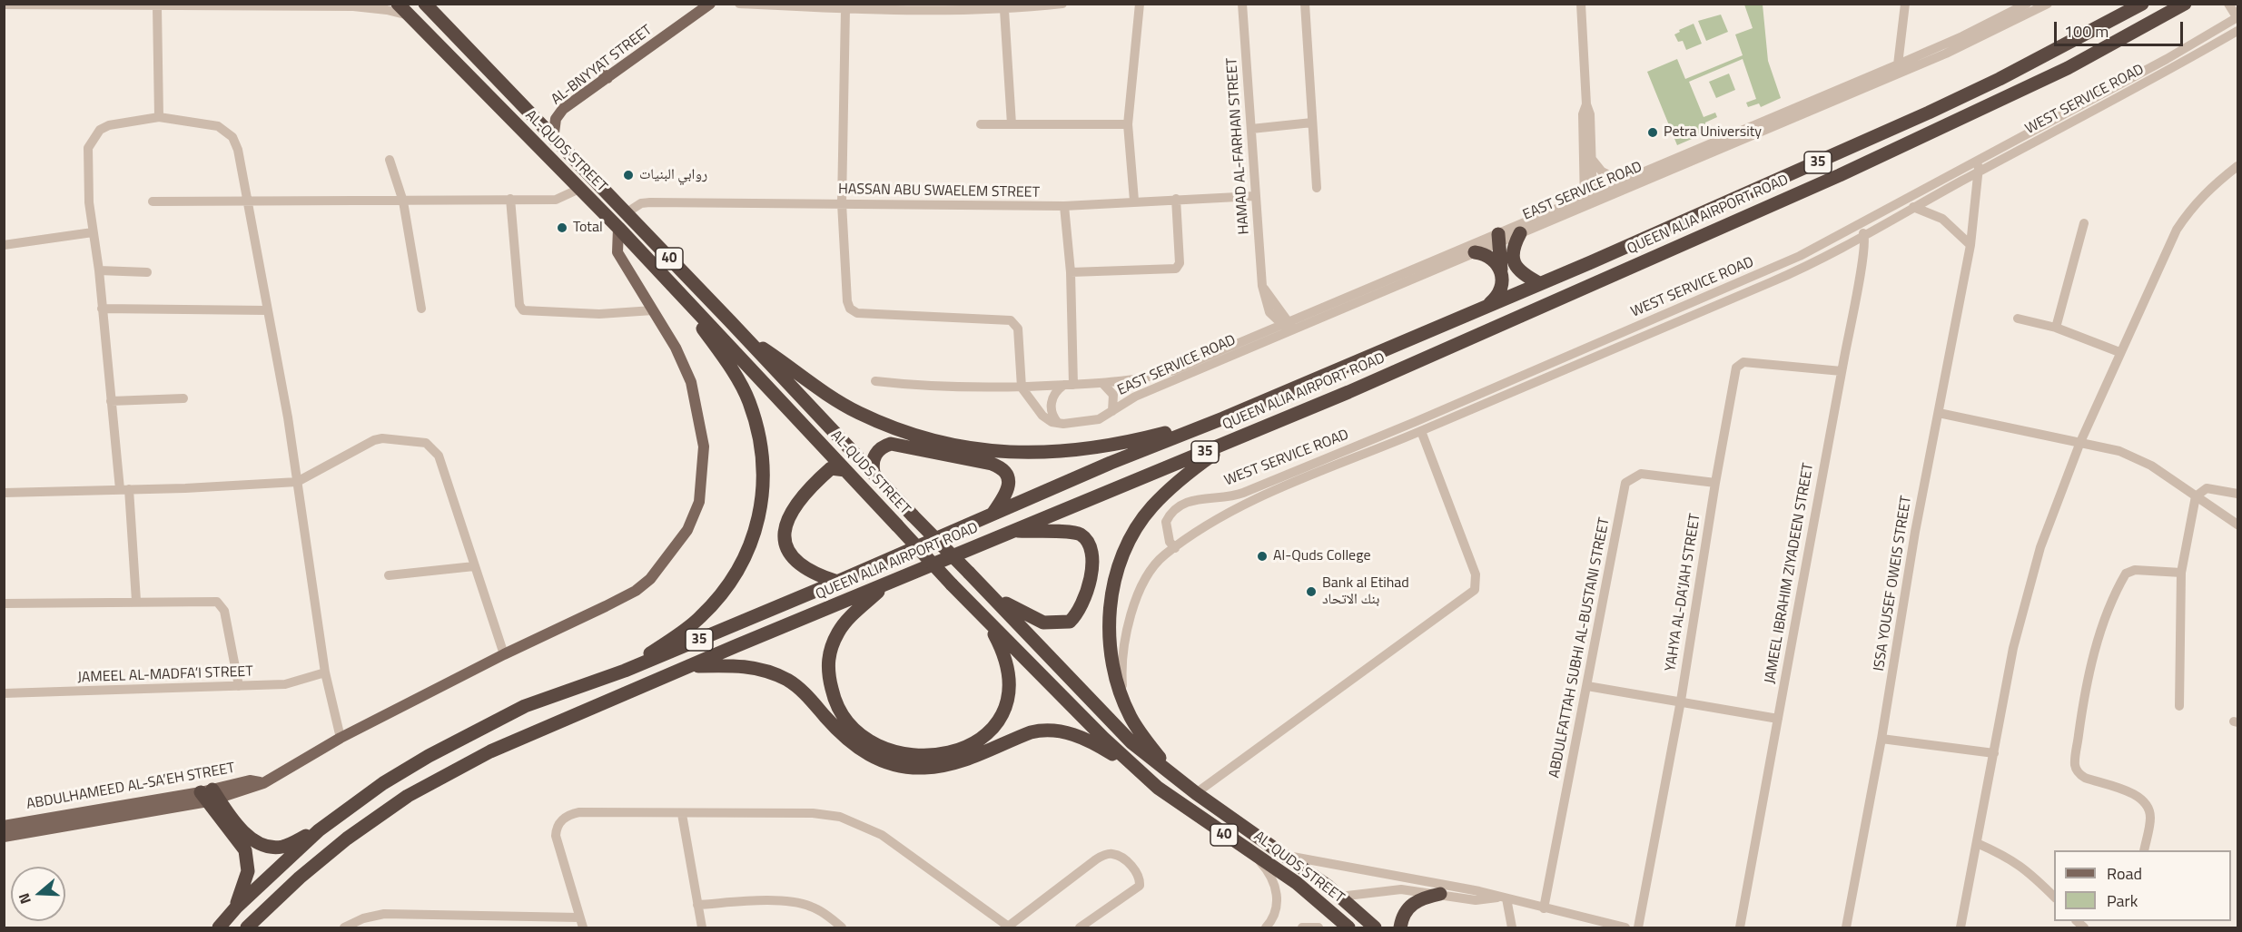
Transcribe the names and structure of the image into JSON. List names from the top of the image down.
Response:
{
  "streets": {
    "highway": [
      "AL-QUDS STREET",
      "35",
      "QUEEN ALIA AIRPORT ROAD",
      "40"
    ],
    "main road": ["AL-BNYYAT STREET", "ABDULHAMEED AL-SA’EH STREET"],
    "street": [
      "WEST SERVICE ROAD",
      "HAMAD AL-FARHAN STREET",
      "HASSAN ABU SWAELEM STREET",
      "EAST SERVICE ROAD",
      "JAMEEL IBRAHIM ZIYADEEN STREET",
      "ISSA YOUSEF OWEIS STREET",
      "YAHYA AL-DA‘JAH STREET",
      "ABDULFATTAH SUBHI AL-BUSTANI STREET",
      "JAMEEL AL-MADFA’I STREET"
    ]
  },
  "crossings": [
    ["AL-BNYYAT STREET", "AL-QUDS STREET"],
    ["WEST SERVICE ROAD", "JAMEEL IBRAHIM ZIYADEEN STREET"],
    ["WEST SERVICE ROAD", "ISSA YOUSEF OWEIS STREET"],
    ["HAMAD AL-FARHAN STREET", "HASSAN ABU SWAELEM STREET"],
    ["HAMAD AL-FARHAN STREET", "EAST SERVICE ROAD"],
    ["AL-QUDS STREET", "HASSAN ABU SWAELEM STREET"],
    ["AL-QUDS STREET", "ABDULHAMEED AL-SA’EH STREET"],
    ["JAMEEL IBRAHIM ZIYADEEN STREET", "YAHYA AL-DA‘JAH STREET"],
    ["YAHYA AL-DA‘JAH STREET", "ABDULFATTAH SUBHI AL-BUSTANI STREET"]
  ],
  "places": [
    "Petra University",
    "روابي البنيات",
    "Total",
    "Al-Quds College",
    "Bank al Etihad بنك الاتحاد"
  ],
  "legend": ["Road", "Park"],
  "scale_bar": "100 m",
  "north": "left"
}
